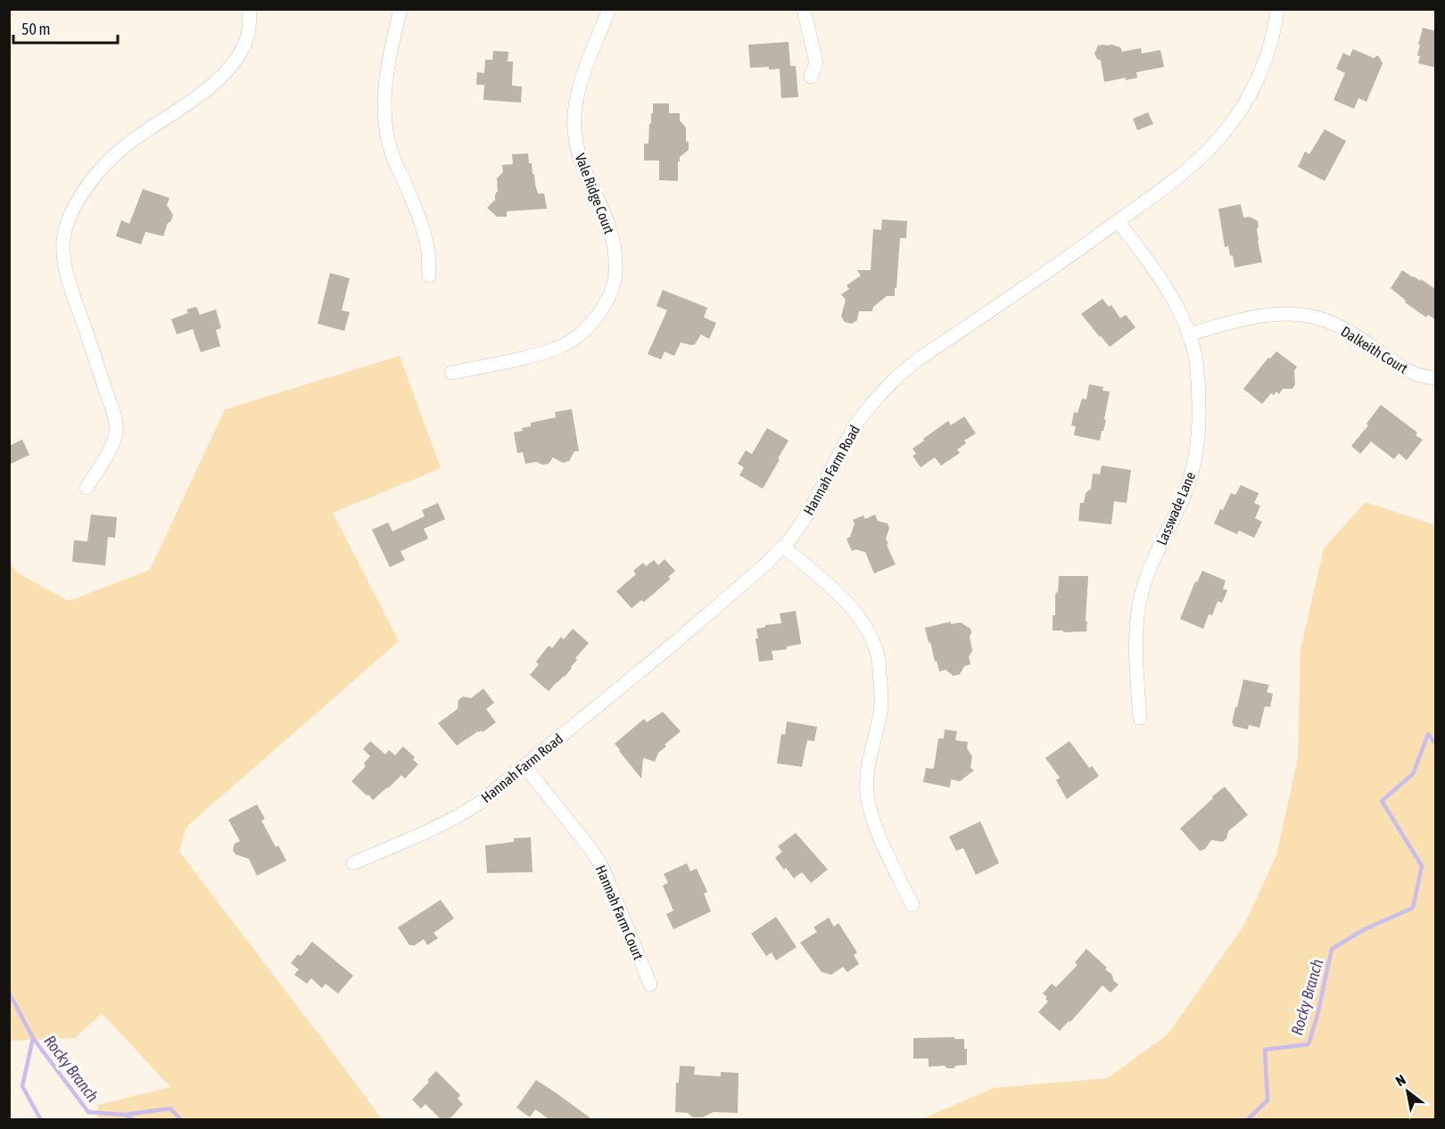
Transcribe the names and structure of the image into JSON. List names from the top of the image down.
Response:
{
  "streets": {
    "street": [
      "Vale Ridge Court",
      "Dalkeith Court",
      "Hannah Farm Road",
      "Lasswade Lane",
      "Hannah Farm Court"
    ]
  },
  "crossings": [
    ["Dalkeith Court", "Lasswade Lane"],
    ["Hannah Farm Road", "Lasswade Lane"],
    ["Hannah Farm Road", "Hannah Farm Court"]
  ],
  "water": ["Rocky Branch"],
  "scale_bar": "50 m",
  "north": "top left"
}
